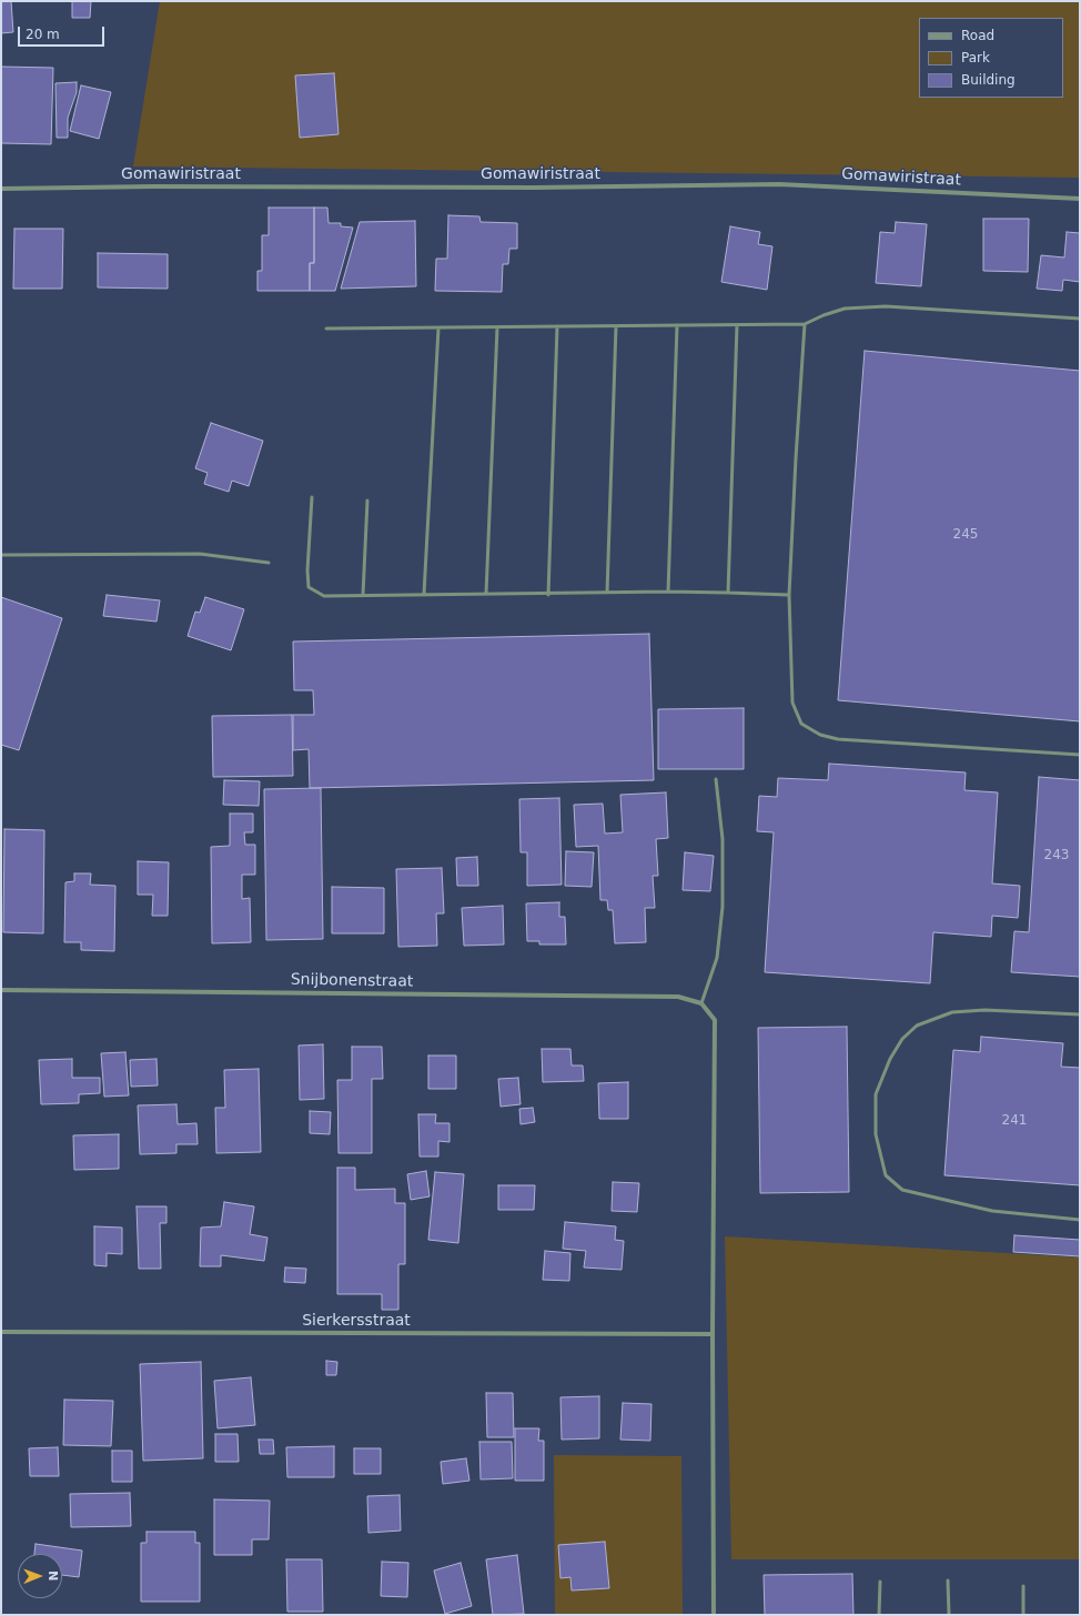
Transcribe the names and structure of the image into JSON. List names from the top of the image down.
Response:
{
  "streets": {
    "street": ["Gomawiristraat", "Snijbonenstraat", "Sierkersstraat"]
  },
  "house_numbers": ["245", "243", "241"],
  "legend": ["Road", "Park", "Building"],
  "scale_bar": "20 m",
  "north": "right"
}
